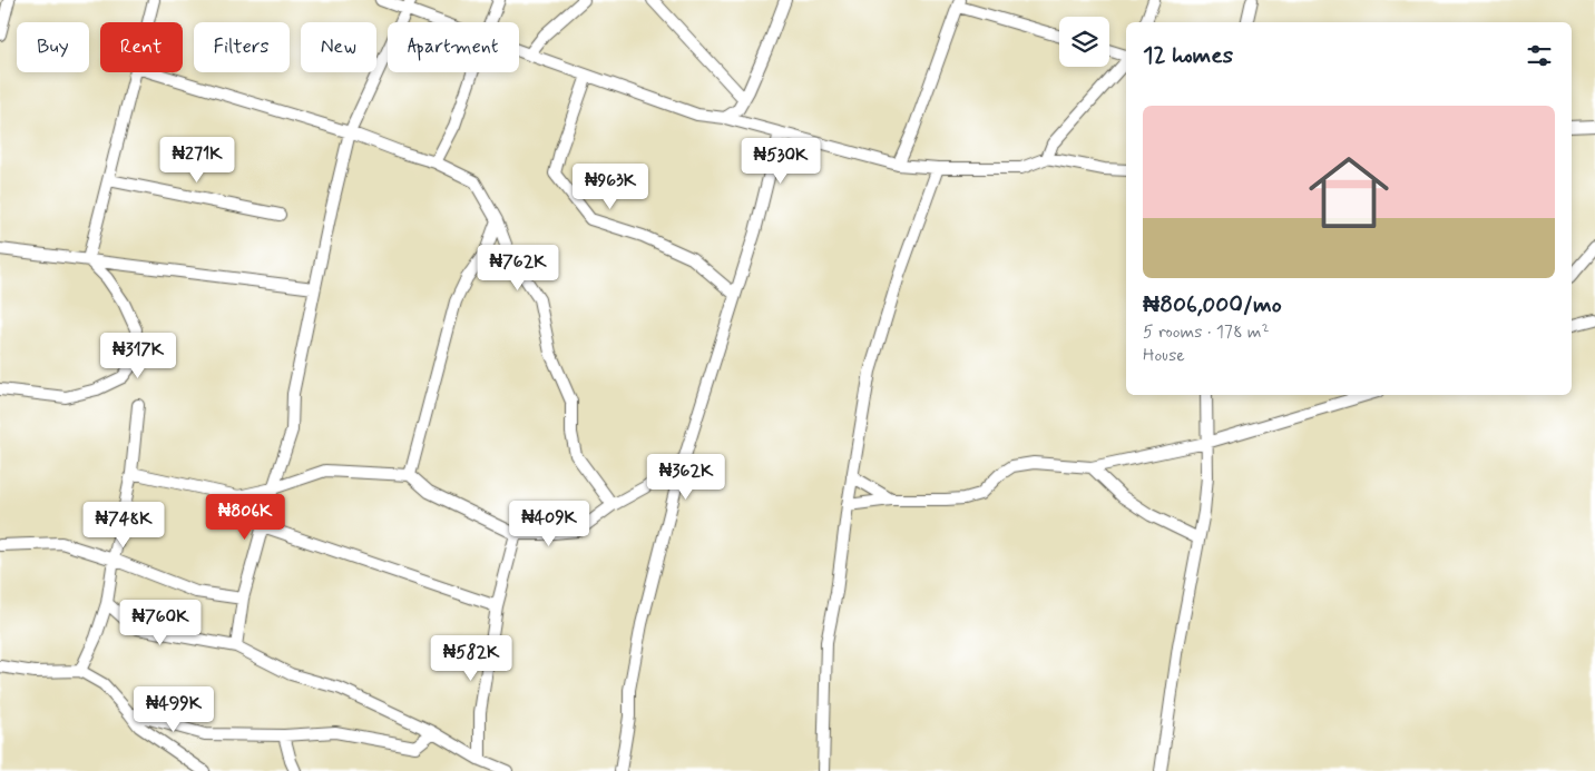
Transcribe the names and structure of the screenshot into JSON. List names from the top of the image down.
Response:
{
  "page": {
    "chip": [
      "Buy",
      "Rent",
      "Filters",
      "New",
      "Apartment"
    ],
    "heading": "12 homes",
    "list": [
      {
        "name": "₦806,000/mo",
        "note": "5 rooms · 178 m² · House"
      }
    ],
    "price": [
      "₦271K",
      "₦530K",
      "₦963K",
      "₦762K",
      "₦317K",
      "₦362K",
      "₦806K",
      "₦409K",
      "₦748K",
      "₦760K",
      "₦582K",
      "₦499K"
    ]
  }
}
